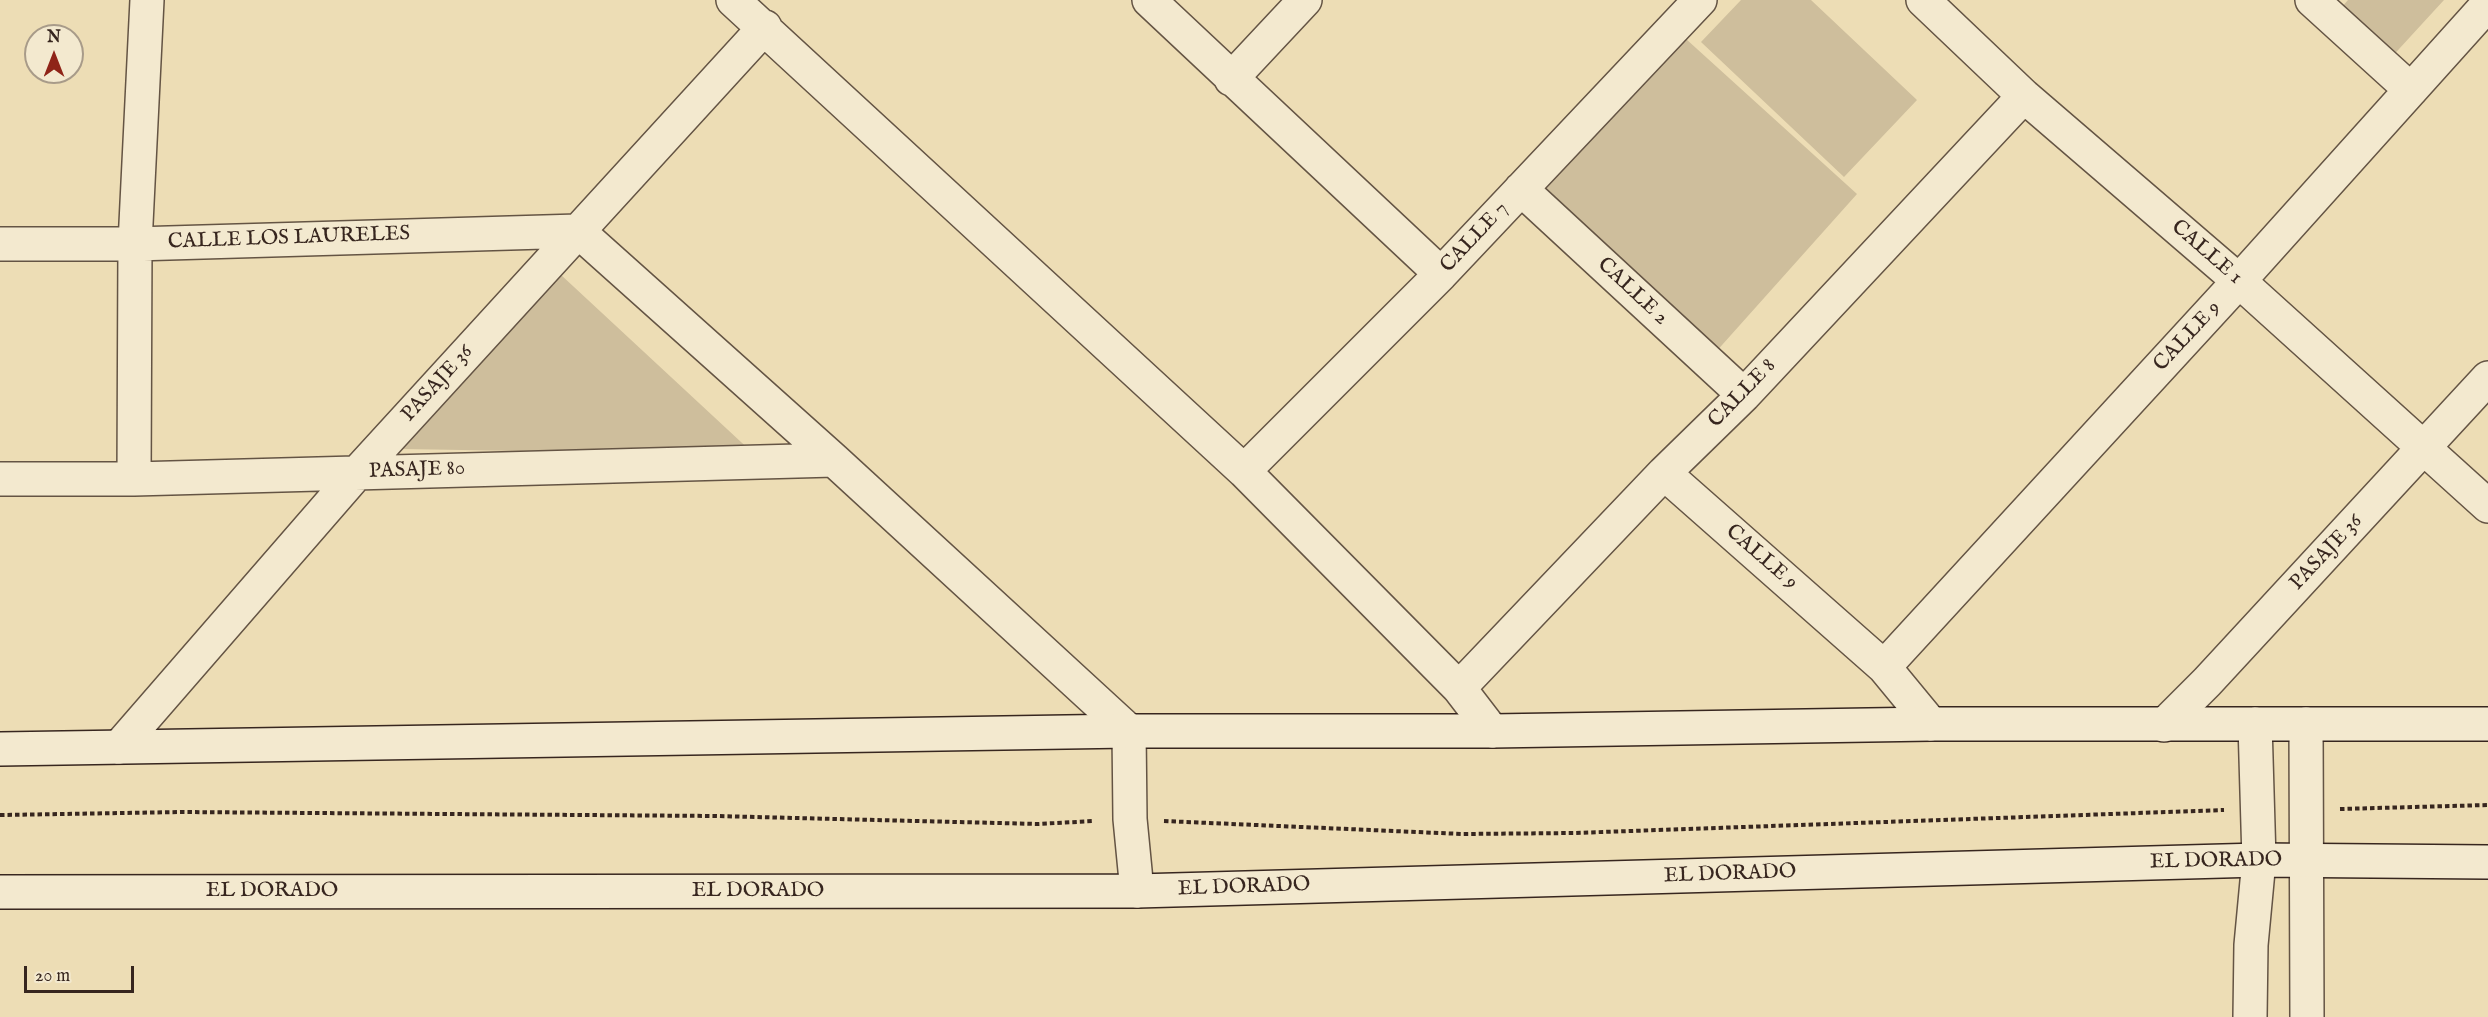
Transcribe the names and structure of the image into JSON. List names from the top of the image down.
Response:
{
  "streets": {
    "street": [
      "CALLE 7",
      "CALLE LOS LAURELES",
      "CALLE 1",
      "CALLE 2",
      "CALLE 9",
      "PASAJE 36",
      "CALLE 8",
      "PASAJE 80",
      "EL DORADO"
    ]
  },
  "crossings": [
    ["CALLE 7", "CALLE 2"],
    ["CALLE LOS LAURELES", "PASAJE 36"],
    ["CALLE 1", "CALLE 9"],
    ["CALLE 1", "PASAJE 36"],
    ["CALLE 1", "CALLE 8"],
    ["CALLE 2", "CALLE 8"],
    ["CALLE 9", "CALLE 8"],
    ["PASAJE 36", "PASAJE 80"]
  ],
  "scale_bar": "20 m",
  "north": "top"
}
